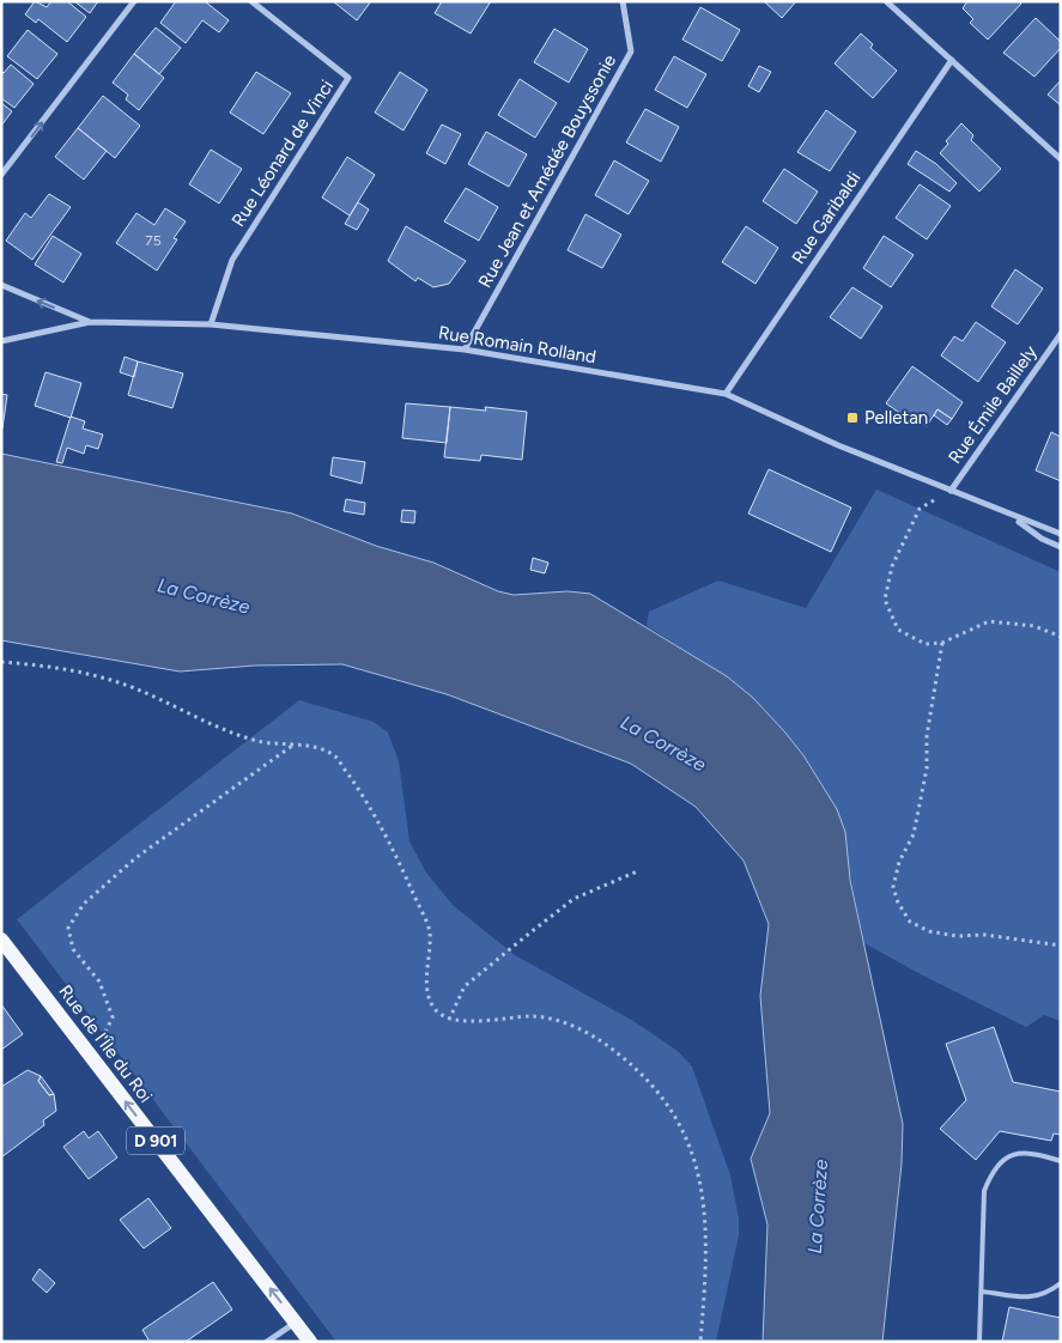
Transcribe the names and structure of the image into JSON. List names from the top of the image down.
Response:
{
  "streets": {
    "main road": ["Rue de l'Île du Roi", "D 901"],
    "street": [
      "Rue Léonard de Vinci",
      "Rue Jean et Amédée Bouyssonie",
      "Rue Garibaldi",
      "Rue Romain Rolland",
      "Rue Émile Baillely"
    ]
  },
  "crossings": [
    ["Rue Léonard de Vinci", "Rue Romain Rolland"],
    ["Rue Jean et Amédée Bouyssonie", "Rue Romain Rolland"],
    ["Rue Garibaldi", "Rue Romain Rolland"],
    ["Rue Romain Rolland", "Rue Émile Baillely"]
  ],
  "one_way": ["Rue de l'Île du Roi"],
  "water": ["La Corrèze"],
  "places": {
    "transit": ["Pelletan"]
  },
  "house_numbers": ["75"]
}
